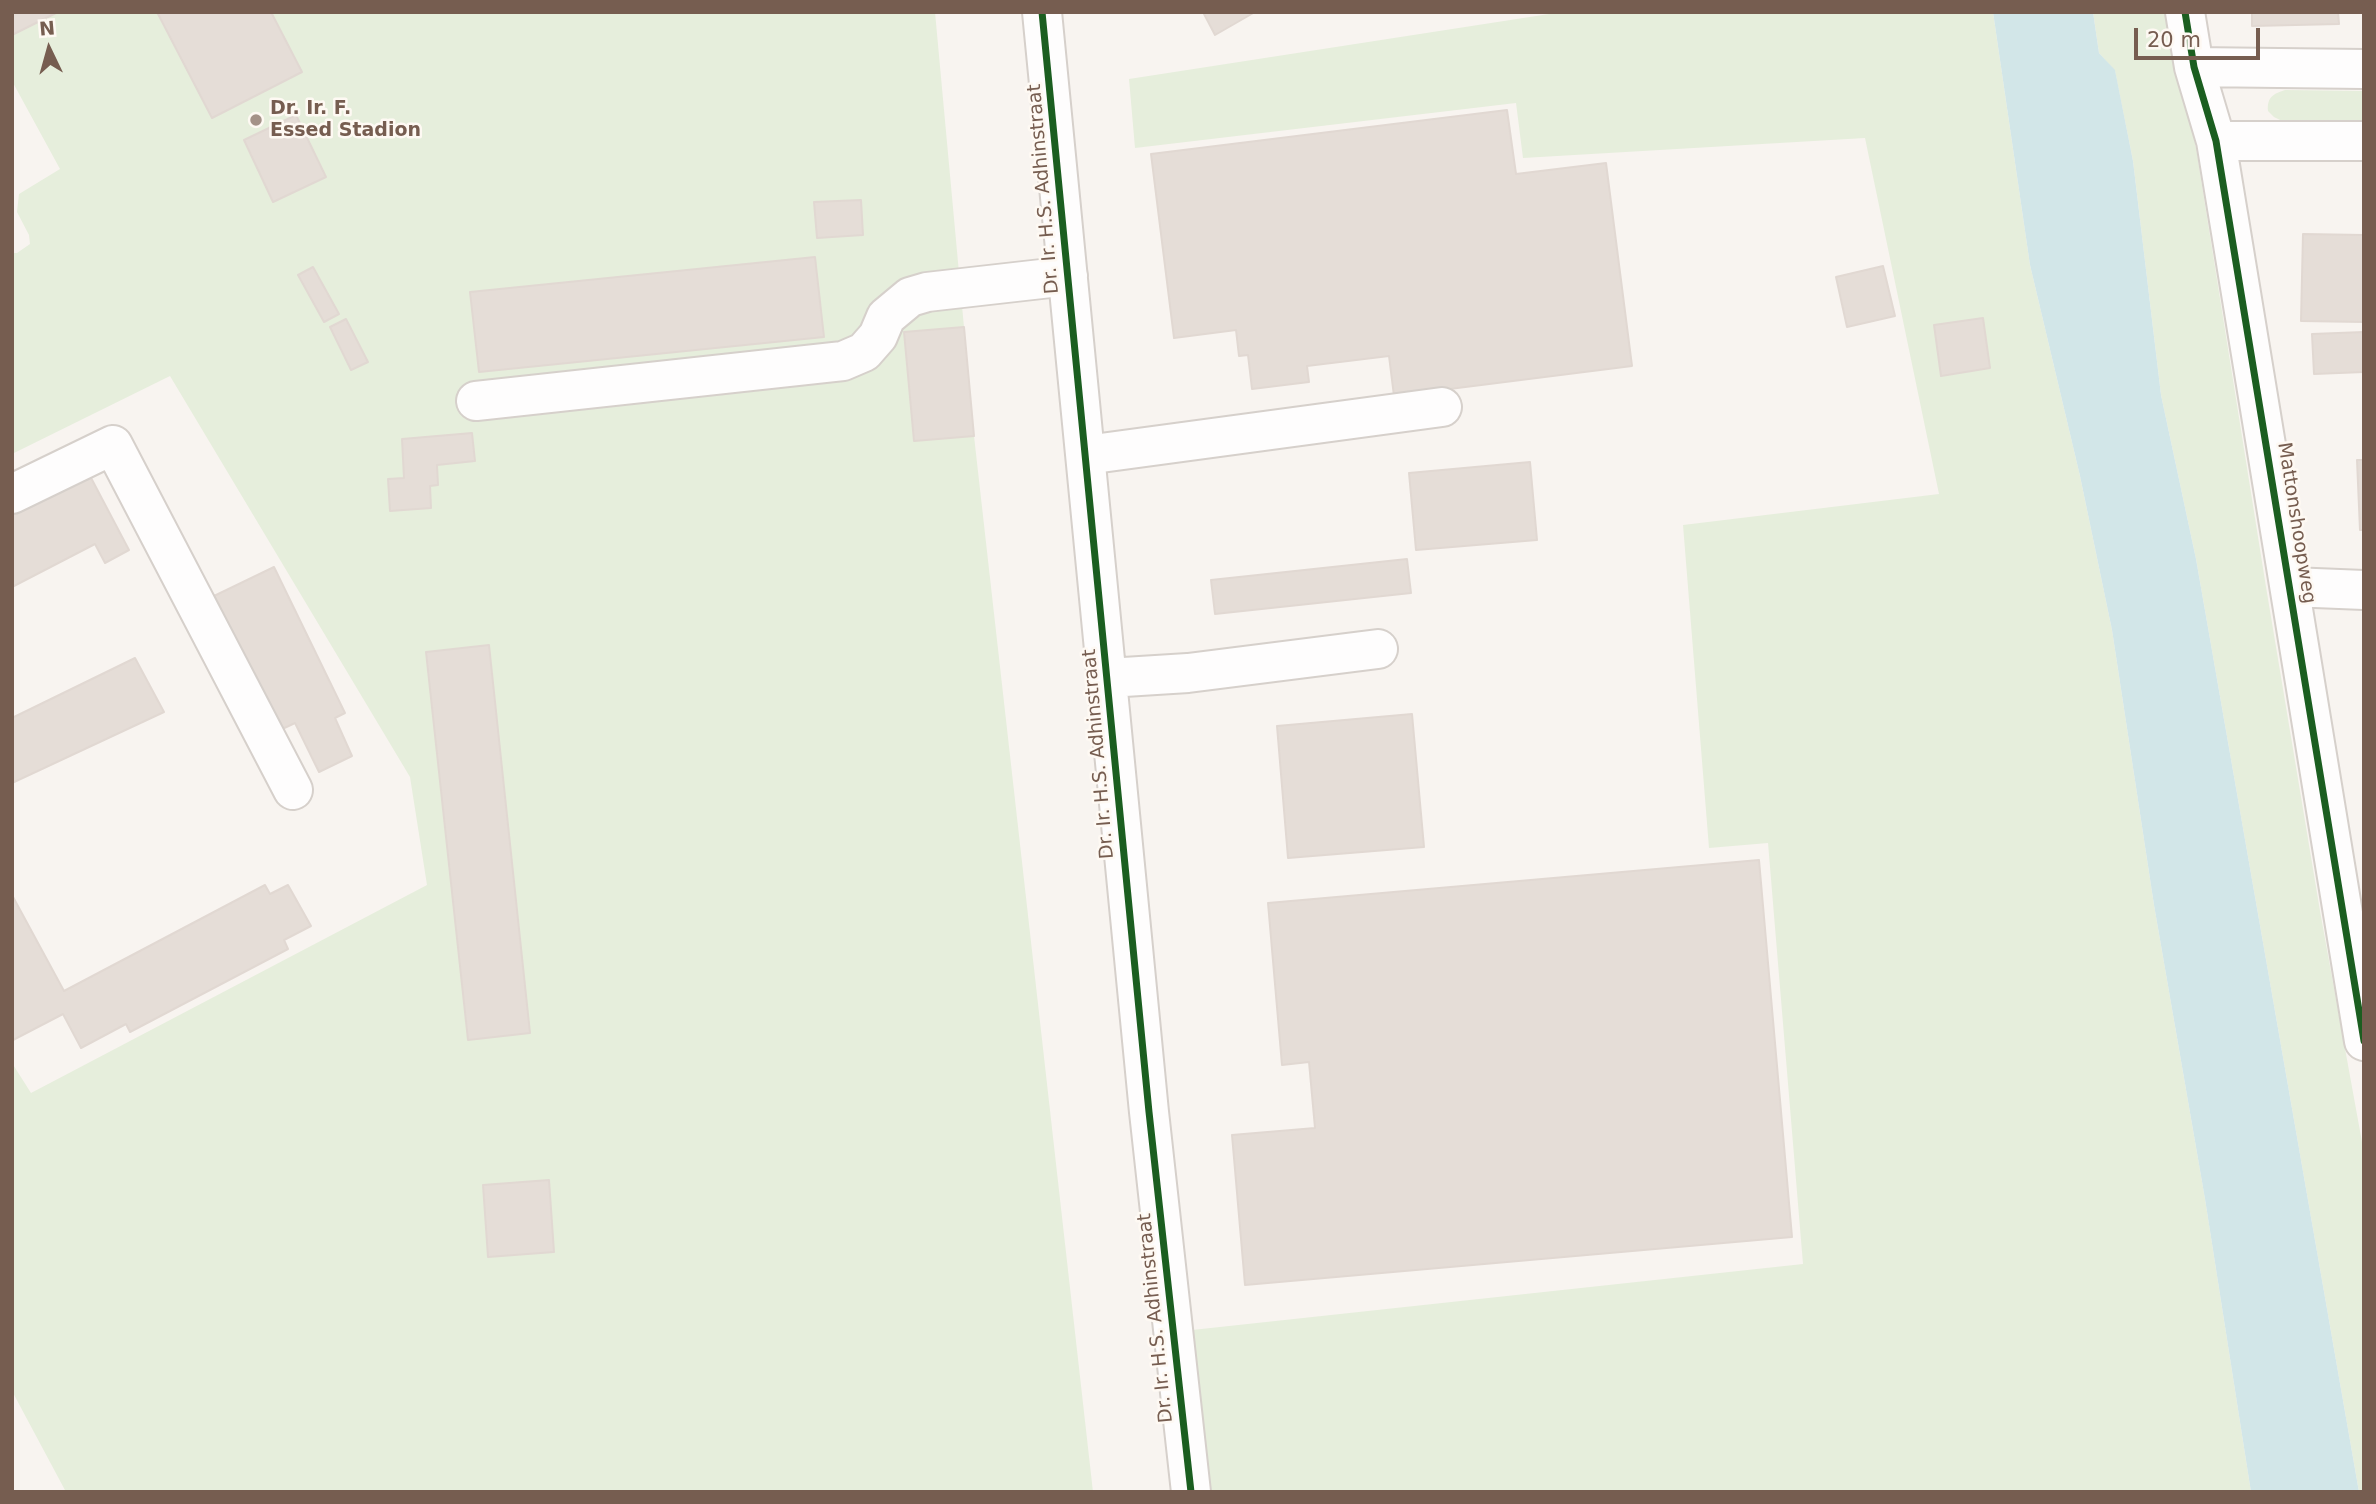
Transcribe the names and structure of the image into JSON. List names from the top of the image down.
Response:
{
  "streets": {
    "street": ["Dr. Ir. H.S. Adhinstraat", "Mattonshoopweg"]
  },
  "places": ["Dr. Ir. F. Essed Stadion"],
  "scale_bar": "20 m",
  "north": "top"
}
